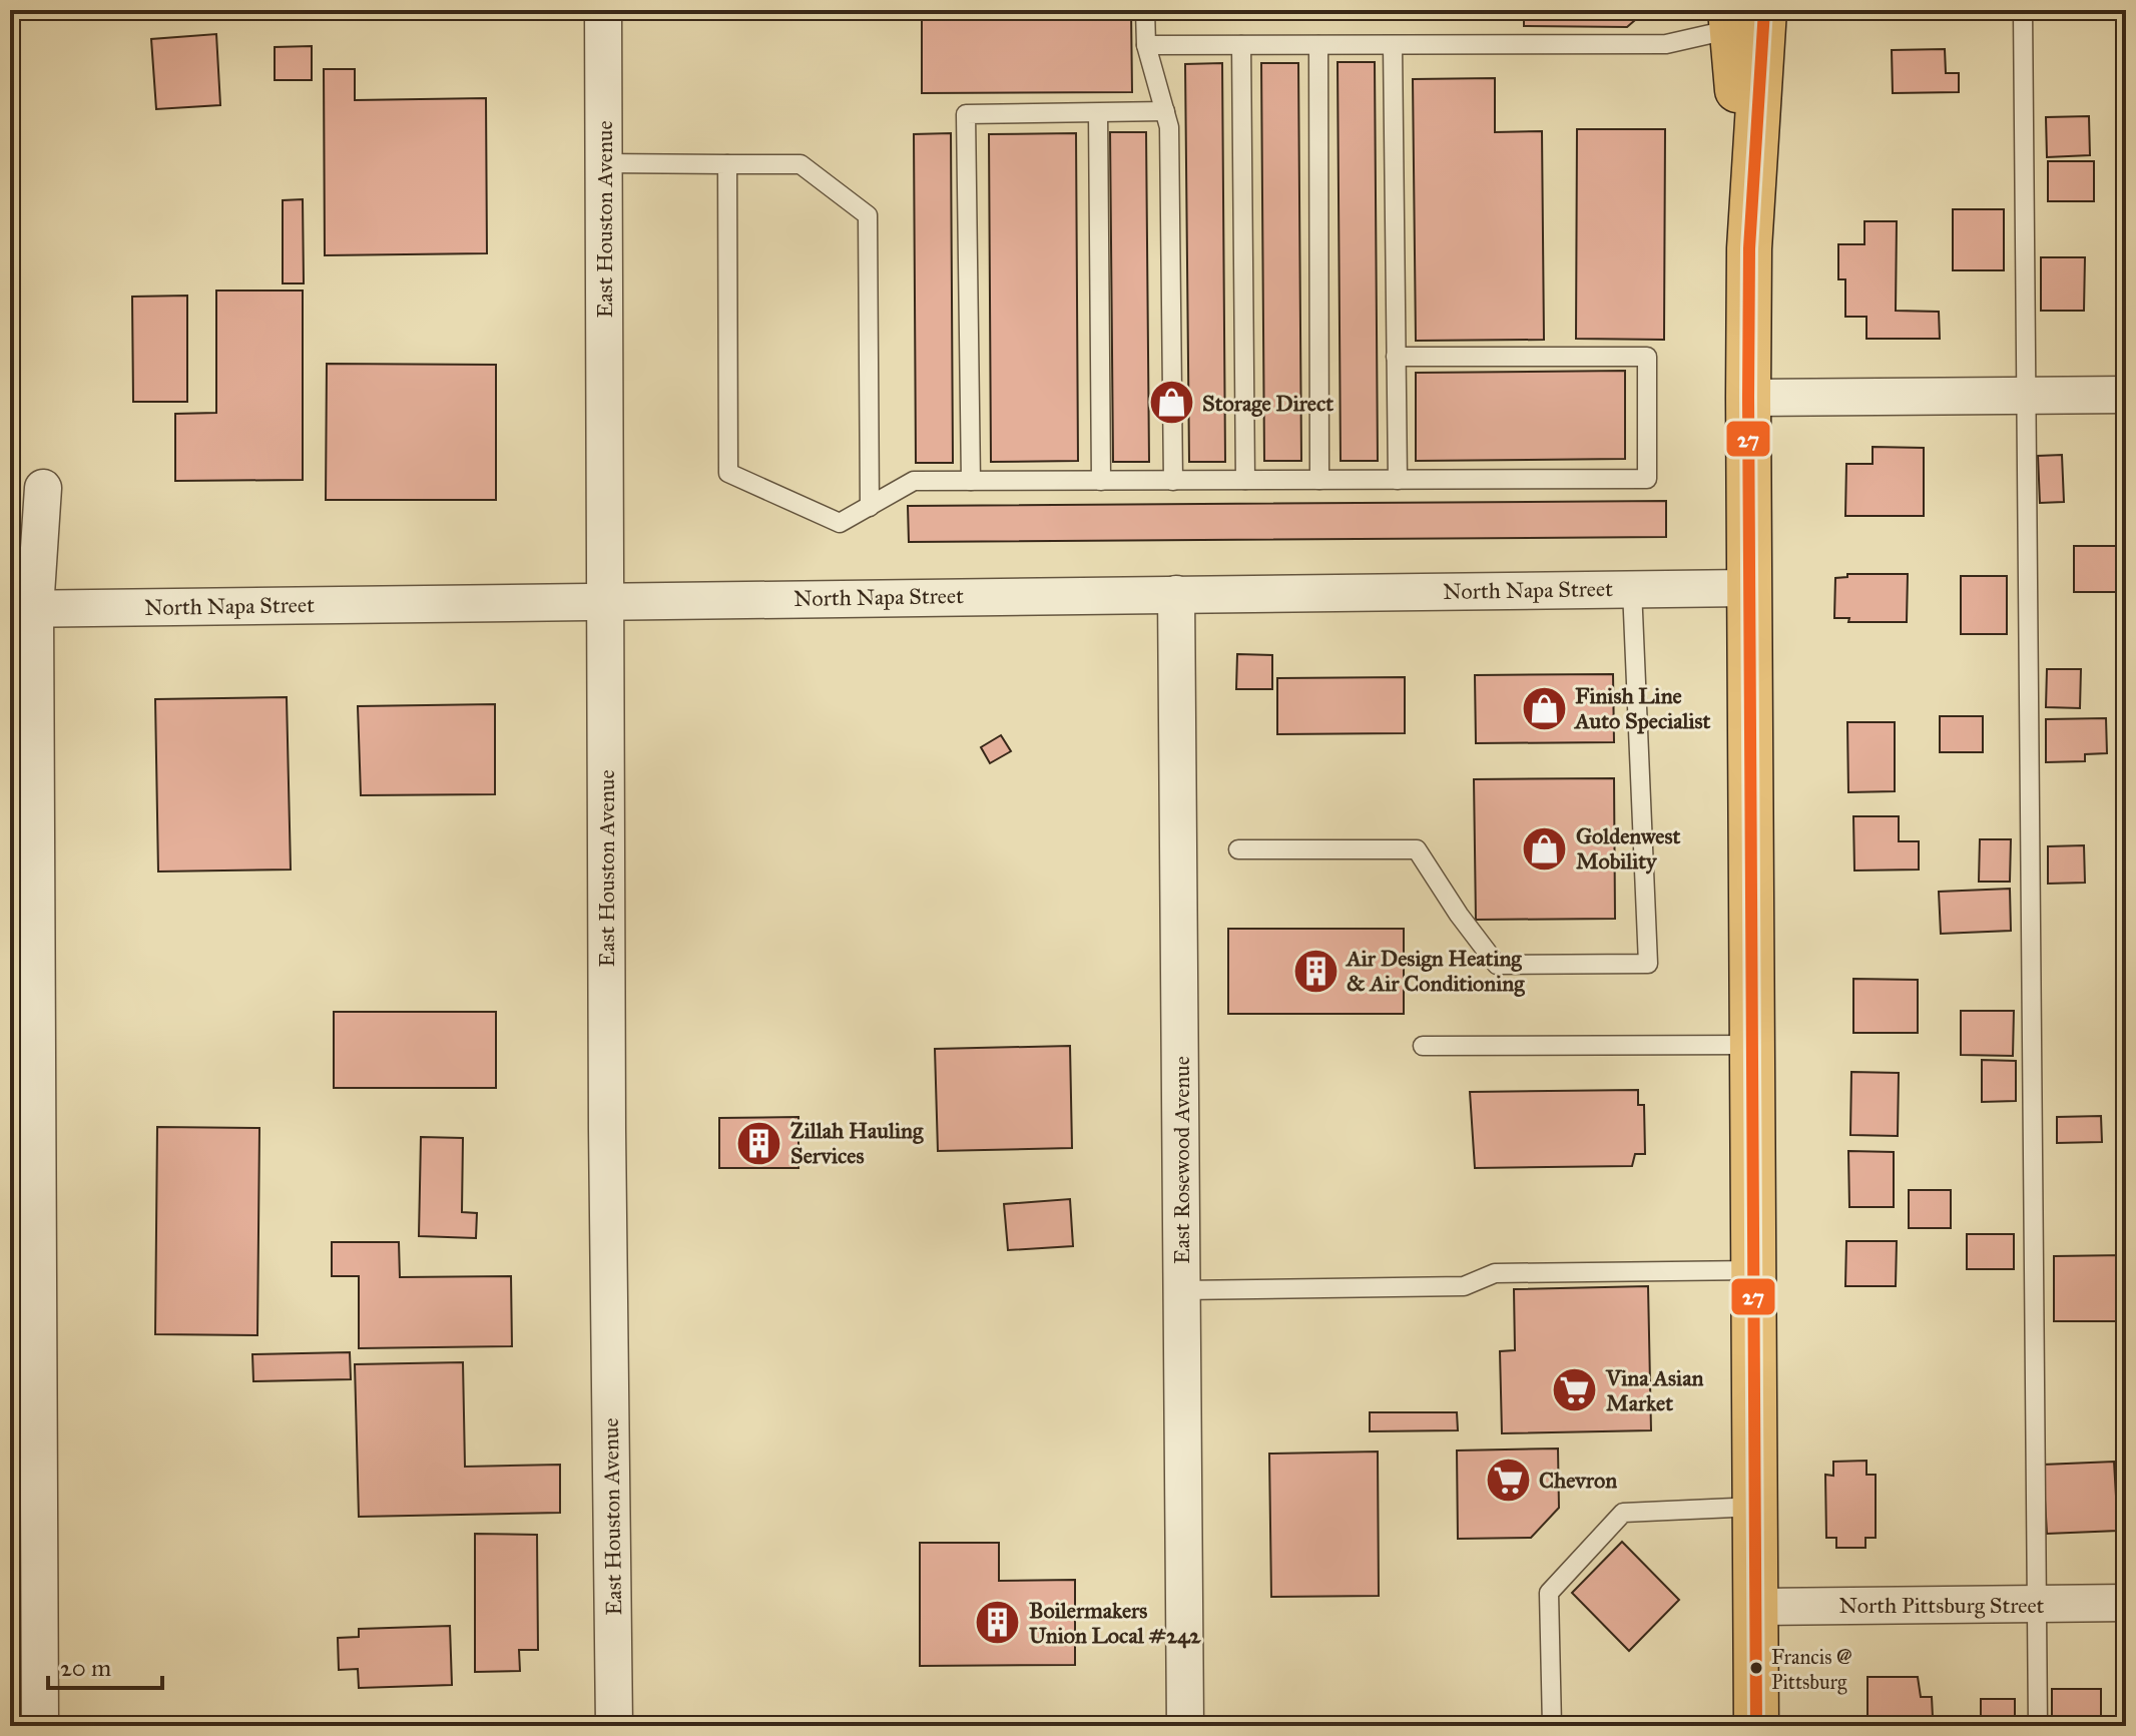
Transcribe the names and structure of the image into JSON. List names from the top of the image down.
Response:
{
  "streets": {
    "street": [
      "East Houston Avenue",
      "North Napa Street",
      "East Rosewood Avenue",
      "North Pittsburg Street"
    ]
  },
  "crossings": [
    ["East Houston Avenue", "North Napa Street"],
    ["North Napa Street", "East Rosewood Avenue"]
  ],
  "places": {
    "shop": ["Storage Direct", "Finish Line Auto Specialist", "Goldenwest Mobility"],
    "building": ["Air Design Heating & Air Conditioning", "Zillah Hauling Services", "Boilermakers Union Local #242"],
    "supermarket": ["Vina Asian Market", "Chevron"],
    "other": ["Francis @ Pittsburg"]
  },
  "lines": ["transit line 27"],
  "scale_bar": "20 m"
}
